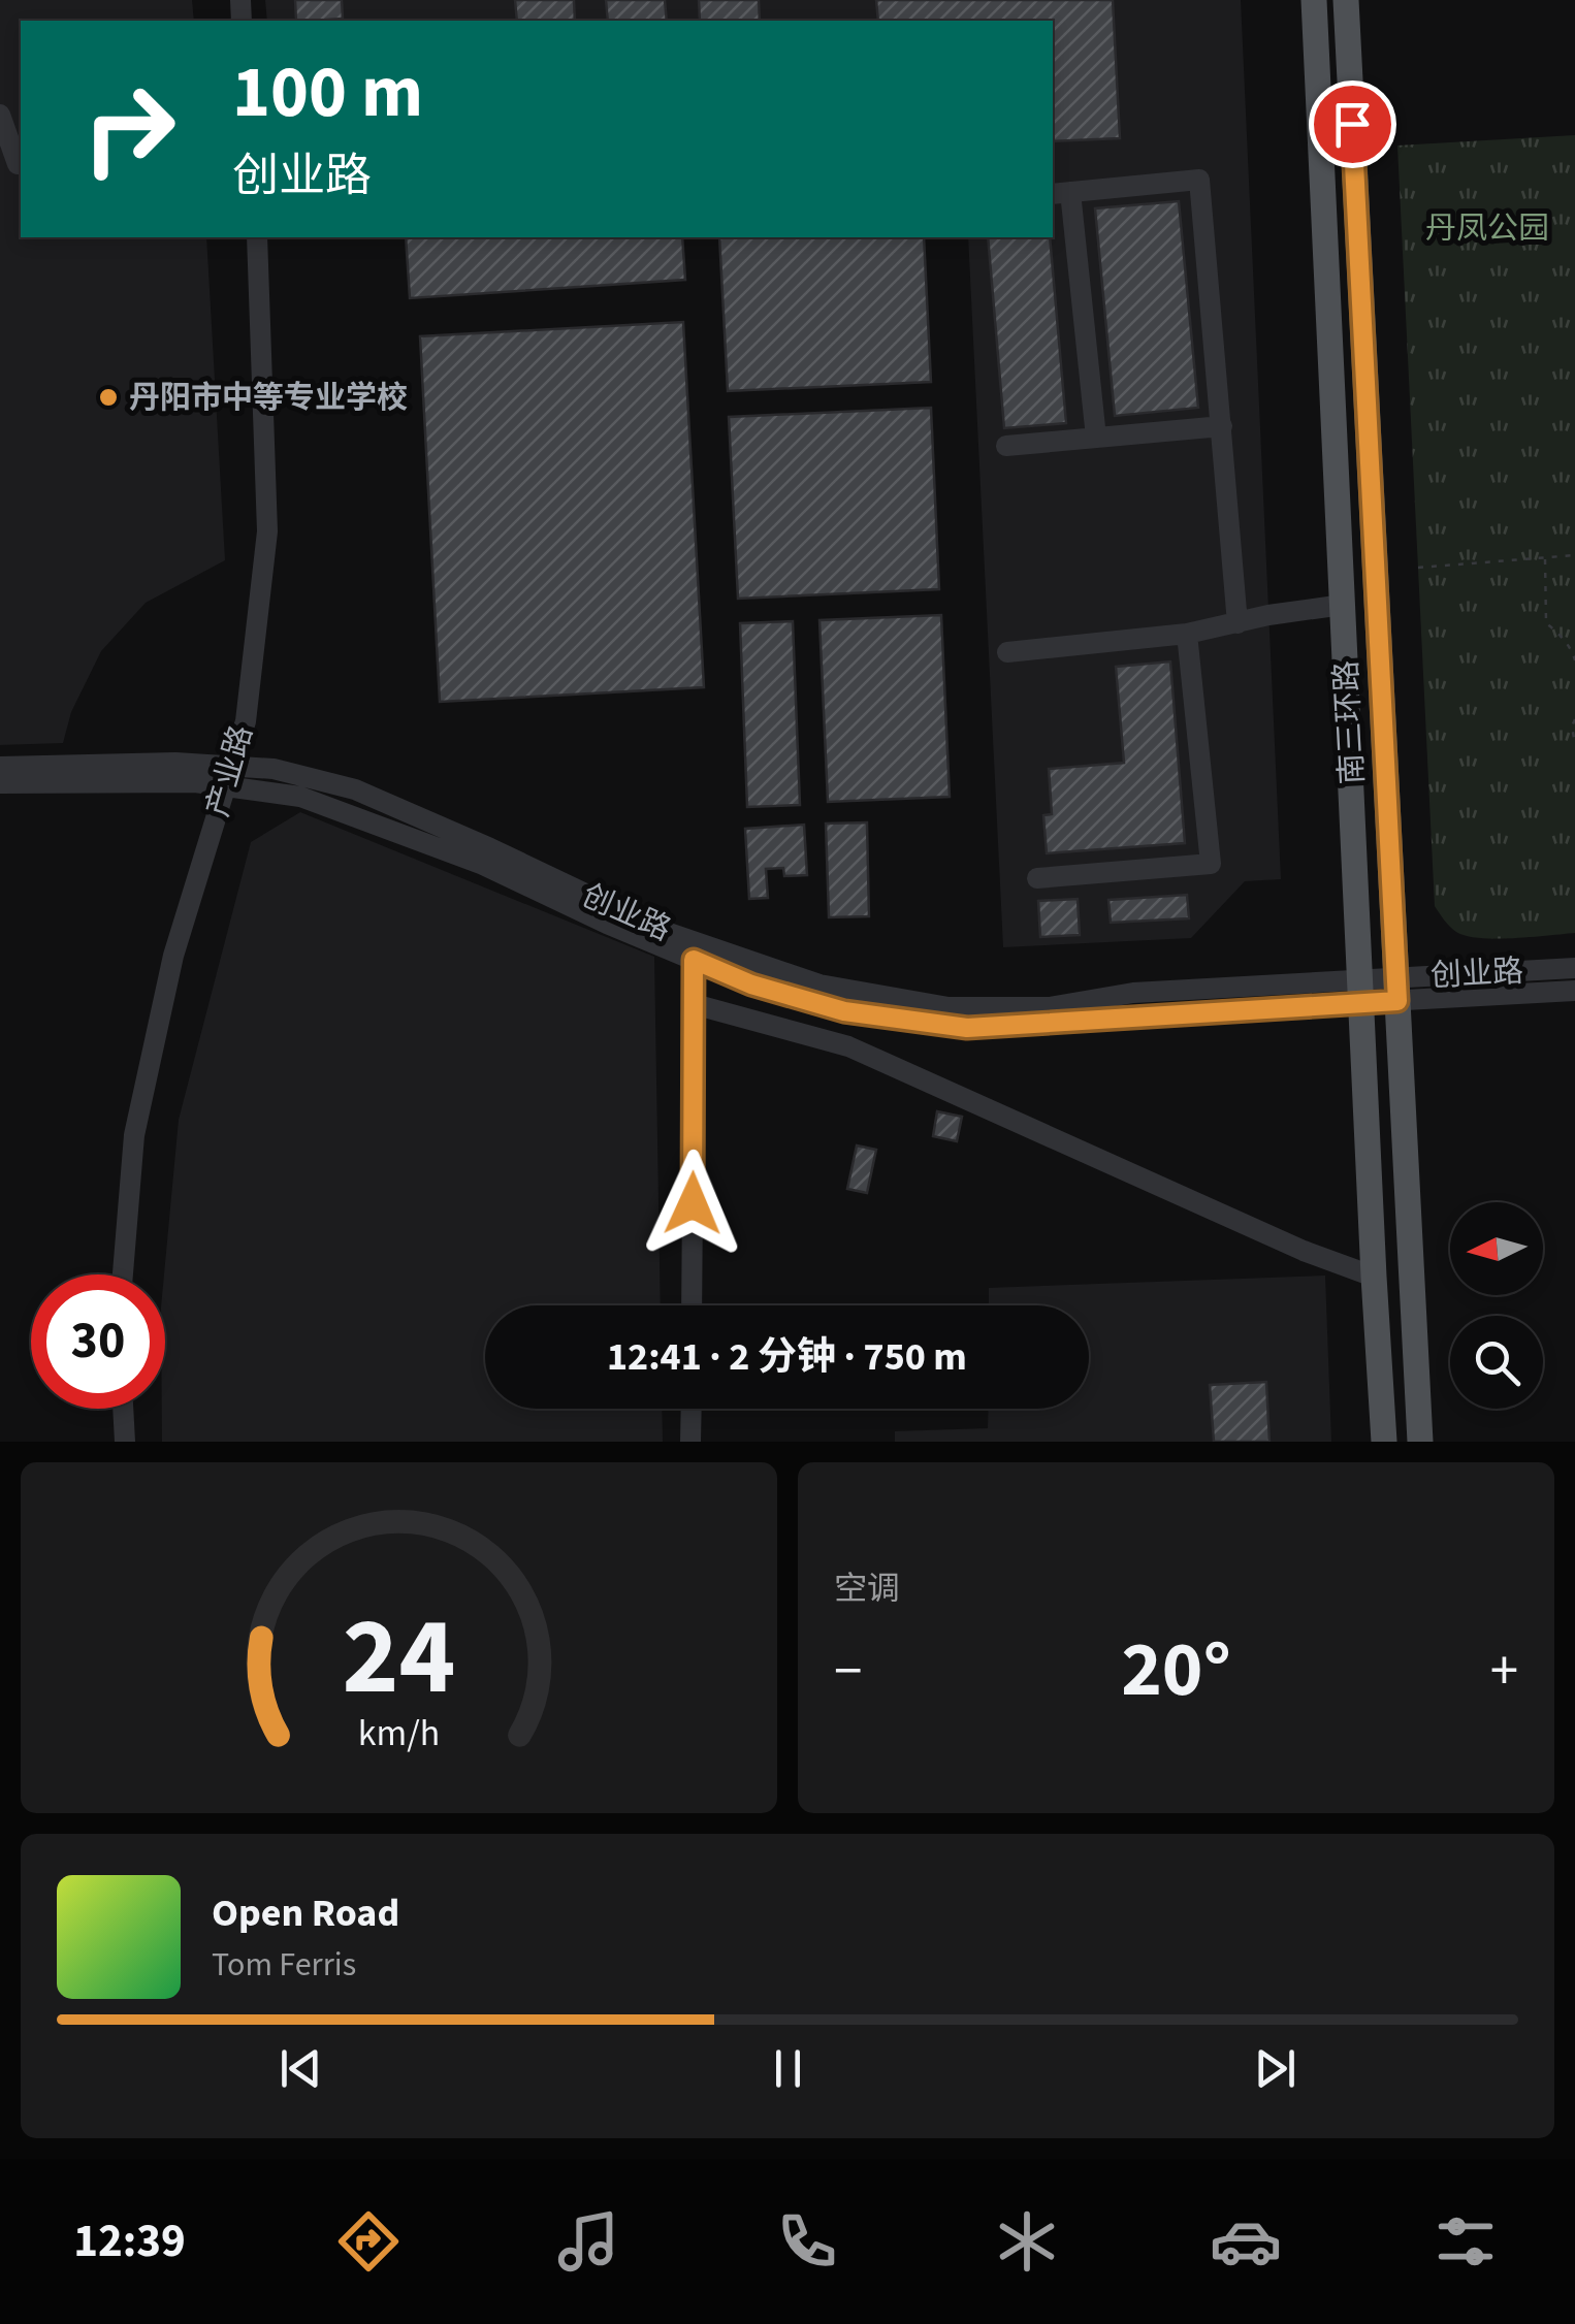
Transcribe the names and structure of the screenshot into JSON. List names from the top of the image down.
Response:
{
  "streets": {
    "main road": ["南三环路"],
    "street": ["产业路", "创业路"]
  },
  "crossings": [
    ["南三环路", "创业路"],
    ["产业路", "创业路"]
  ],
  "parks": ["丹凤公园"],
  "places": ["丹阳市中等专业学校"],
  "north": "left",
  "page": {
    "turn": ["100 m", "创业路"],
    "limit": "30",
    "trip": "12:41 · 2 分钟 · 750 m",
    "tile": "空调",
    "heat": ["−", "20°", "+"],
    "song": ["Open Road", "Tom Ferris"],
    "tabs": "12:39",
    "gauge": ["24", "km/h"]
  }
}
